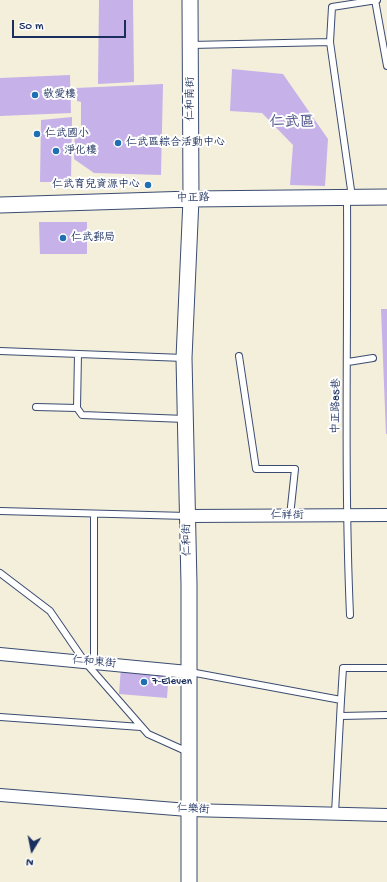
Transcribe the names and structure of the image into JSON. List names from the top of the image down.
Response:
{
  "streets": {
    "street": [
      "仁和南街",
      "中正路",
      "仁祥街",
      "仁和街",
      "仁和東街",
      "仁樂街"
    ],
    "lane": ["中正路85巷"]
  },
  "crossings": [
    ["仁和南街", "中正路"],
    ["仁和南街", "仁和街"],
    ["中正路", "中正路85巷"],
    ["中正路", "仁和街"],
    ["中正路85巷", "仁祥街"],
    ["仁祥街", "仁和街"],
    ["仁和街", "仁和東街"],
    ["仁和街", "仁樂街"]
  ],
  "districts": ["仁武區"],
  "places": [
    "敬愛樓",
    "仁武國小",
    "仁武區綜合活動中心",
    "淨化樓",
    "仁武育兒資源中心",
    "仁武郵局",
    "7-Eleven"
  ],
  "scale_bar": "50 m",
  "north": "bottom"
}
